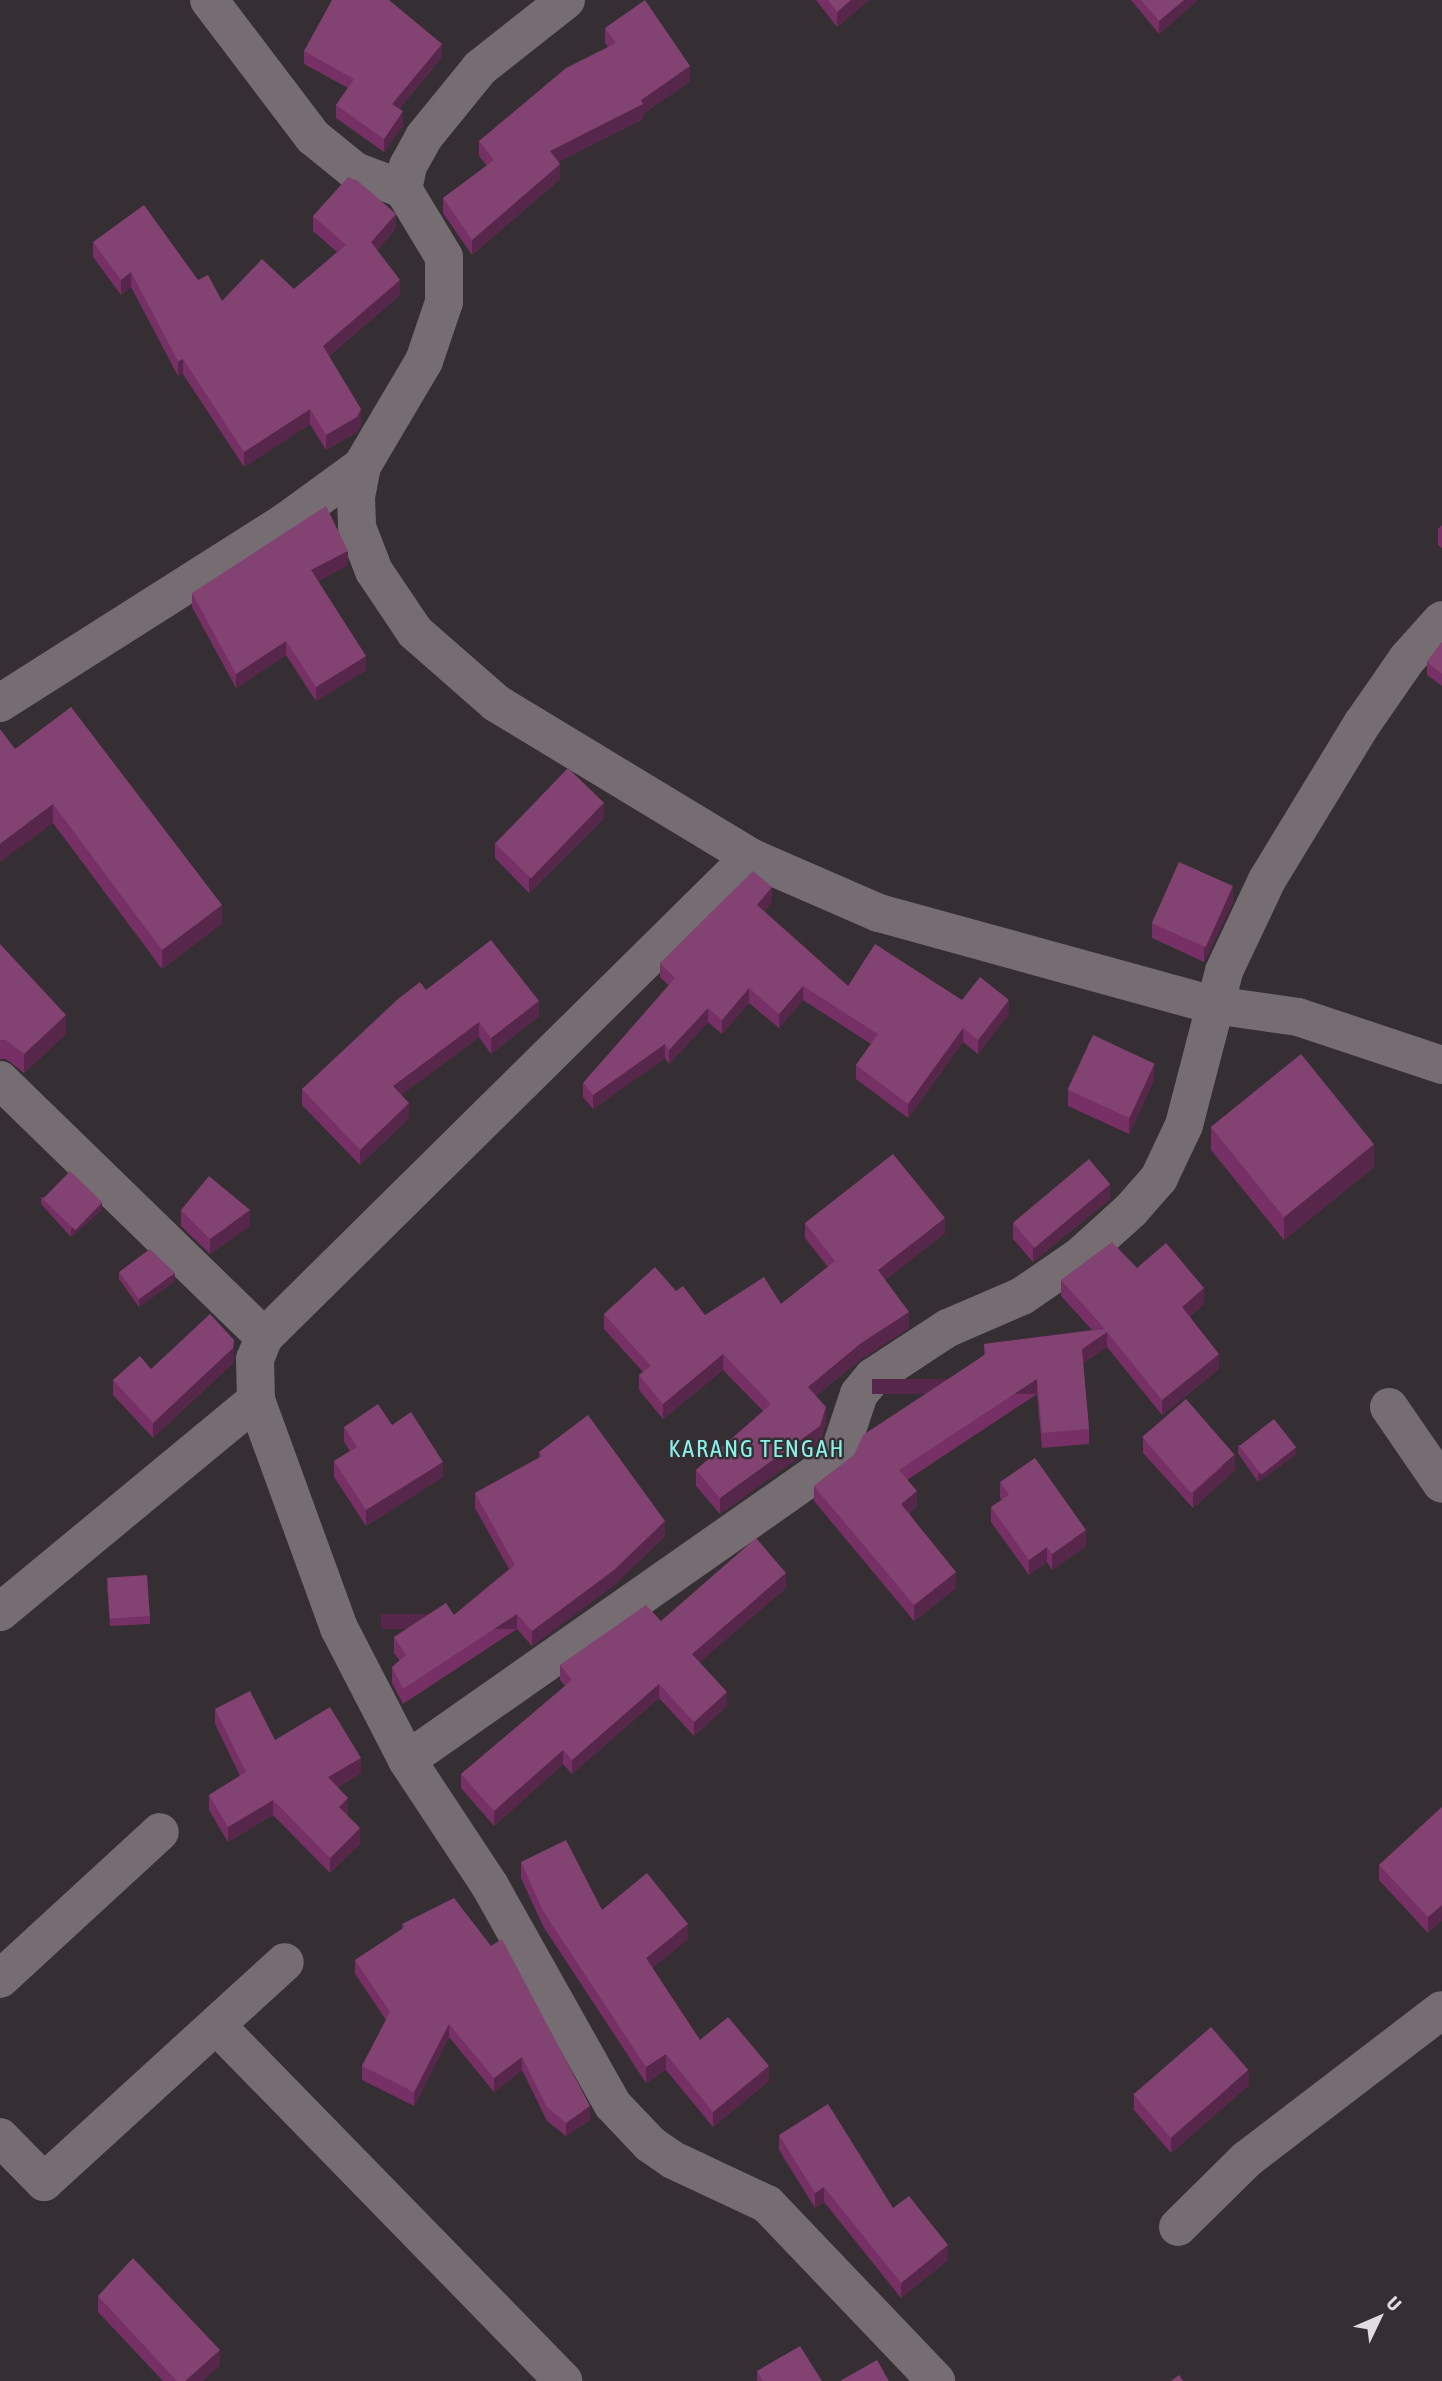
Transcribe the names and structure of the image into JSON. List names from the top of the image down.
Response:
{
  "districts": ["KARANG TENGAH"],
  "north": "top right"
}
